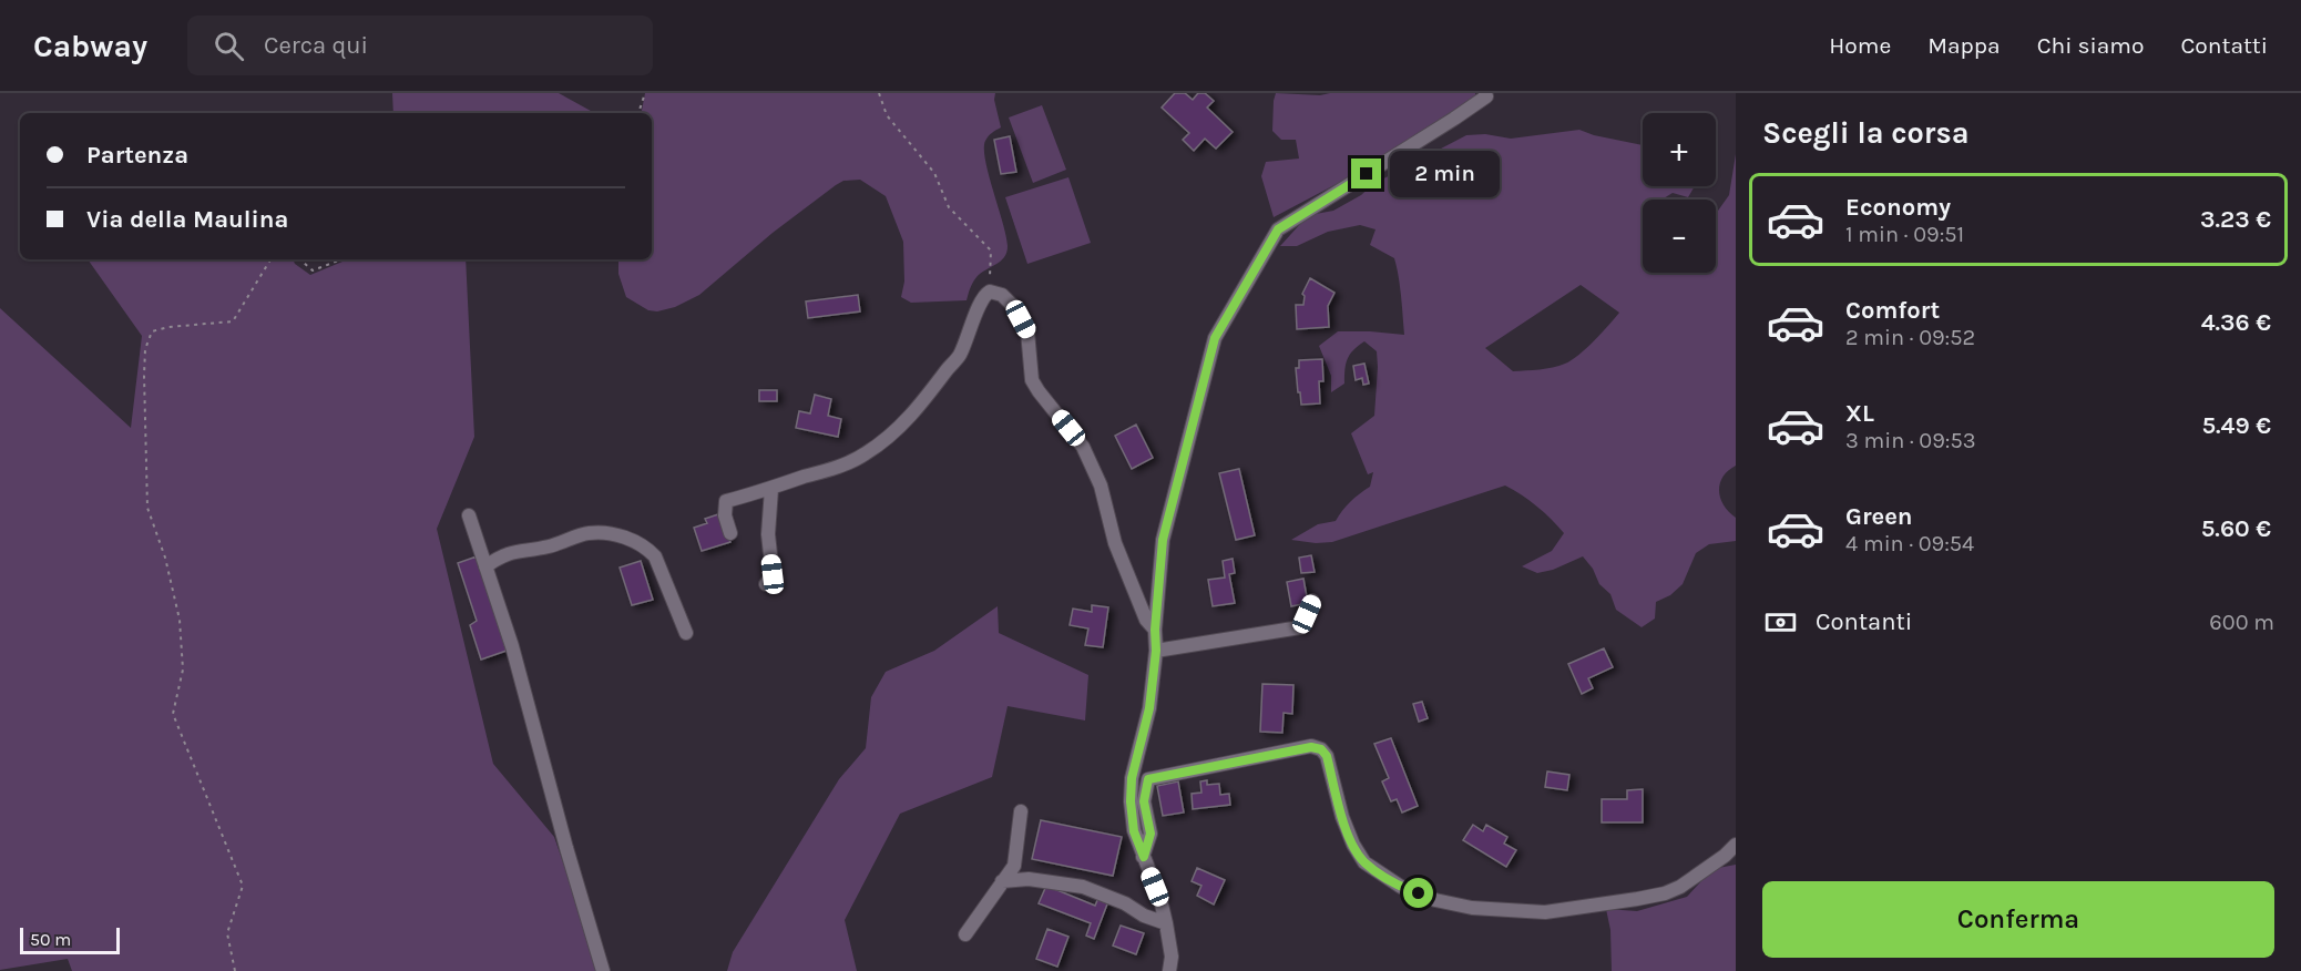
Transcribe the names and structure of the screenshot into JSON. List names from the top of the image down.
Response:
{
  "scale_bar": "50 m",
  "page": {
    "header": "Cabway",
    "search": "Cerca qui",
    "nav": [
      "Home",
      "Mappa",
      "Chi siamo",
      "Contatti"
    ],
    "heading": "Scegli la corsa",
    "map_buttons": ["+", "−"],
    "banner": ["Partenza", "Via della Maulina"],
    "bubble": "2 min",
    "list": [
      {
        "name": "Economy",
        "note": "1 min · 09:51",
        "value": "3.23 €"
      },
      {
        "name": "Comfort",
        "note": "2 min · 09:52",
        "value": "4.36 €"
      },
      {
        "name": "XL",
        "note": "3 min · 09:53",
        "value": "5.49 €"
      },
      {
        "name": "Green",
        "note": "4 min · 09:54",
        "value": "5.60 €"
      }
    ],
    "pay": ["Contanti", "600 m"],
    "buttons": "Conferma",
    "scale": "50 m"
  }
}
